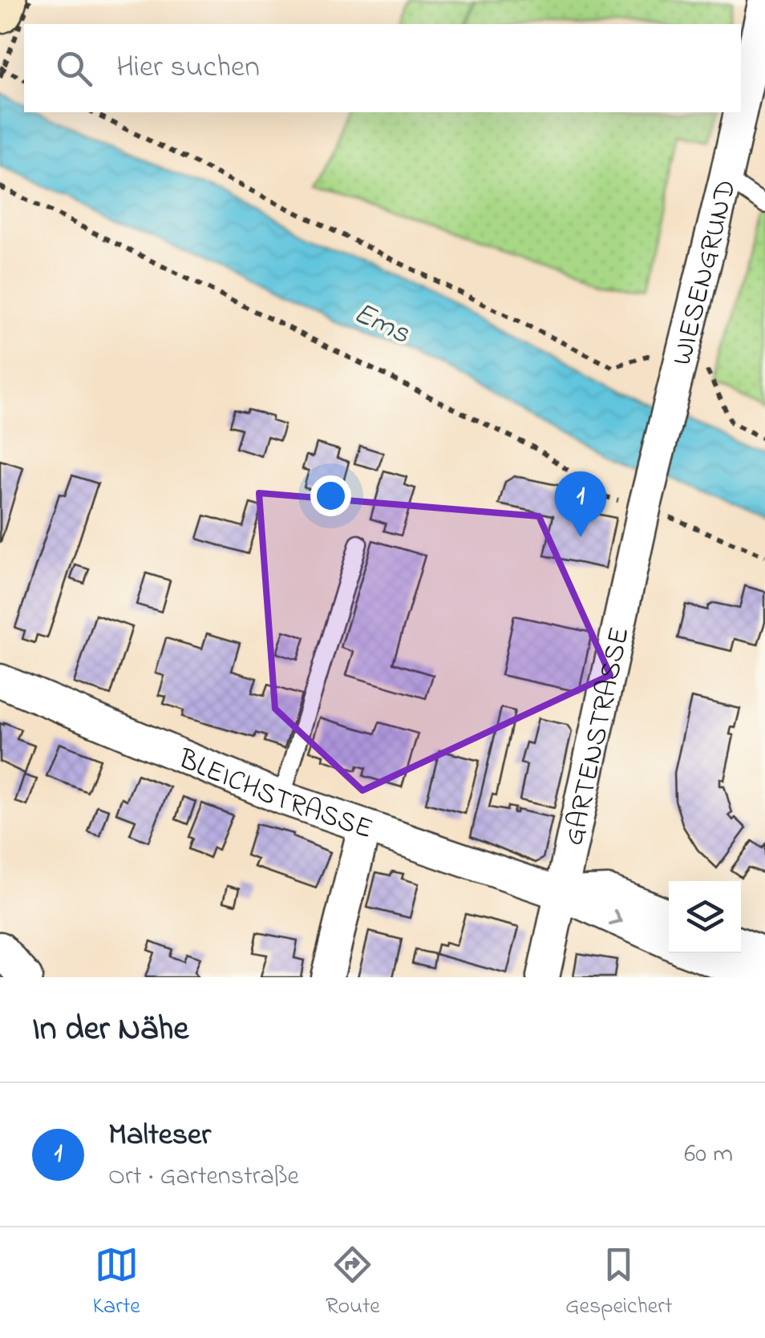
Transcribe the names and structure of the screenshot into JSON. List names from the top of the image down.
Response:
{
  "streets": {
    "street": ["WIESENGRUND", "GARTENSTRASSE", "BLEICHSTRASSE"]
  },
  "crossings": [
    ["WIESENGRUND", "GARTENSTRASSE"],
    ["GARTENSTRASSE", "BLEICHSTRASSE"]
  ],
  "water": ["Ems"],
  "page": {
    "search": "Hier suchen",
    "pins": "1",
    "heading": "In der Nähe",
    "list": [
      {
        "mark": "1",
        "name": "Malteser",
        "note": "Ort · Gartenstraße",
        "value": "60 m"
      }
    ],
    "nav": ["Karte", "Route", "Gespeichert"]
  }
}
